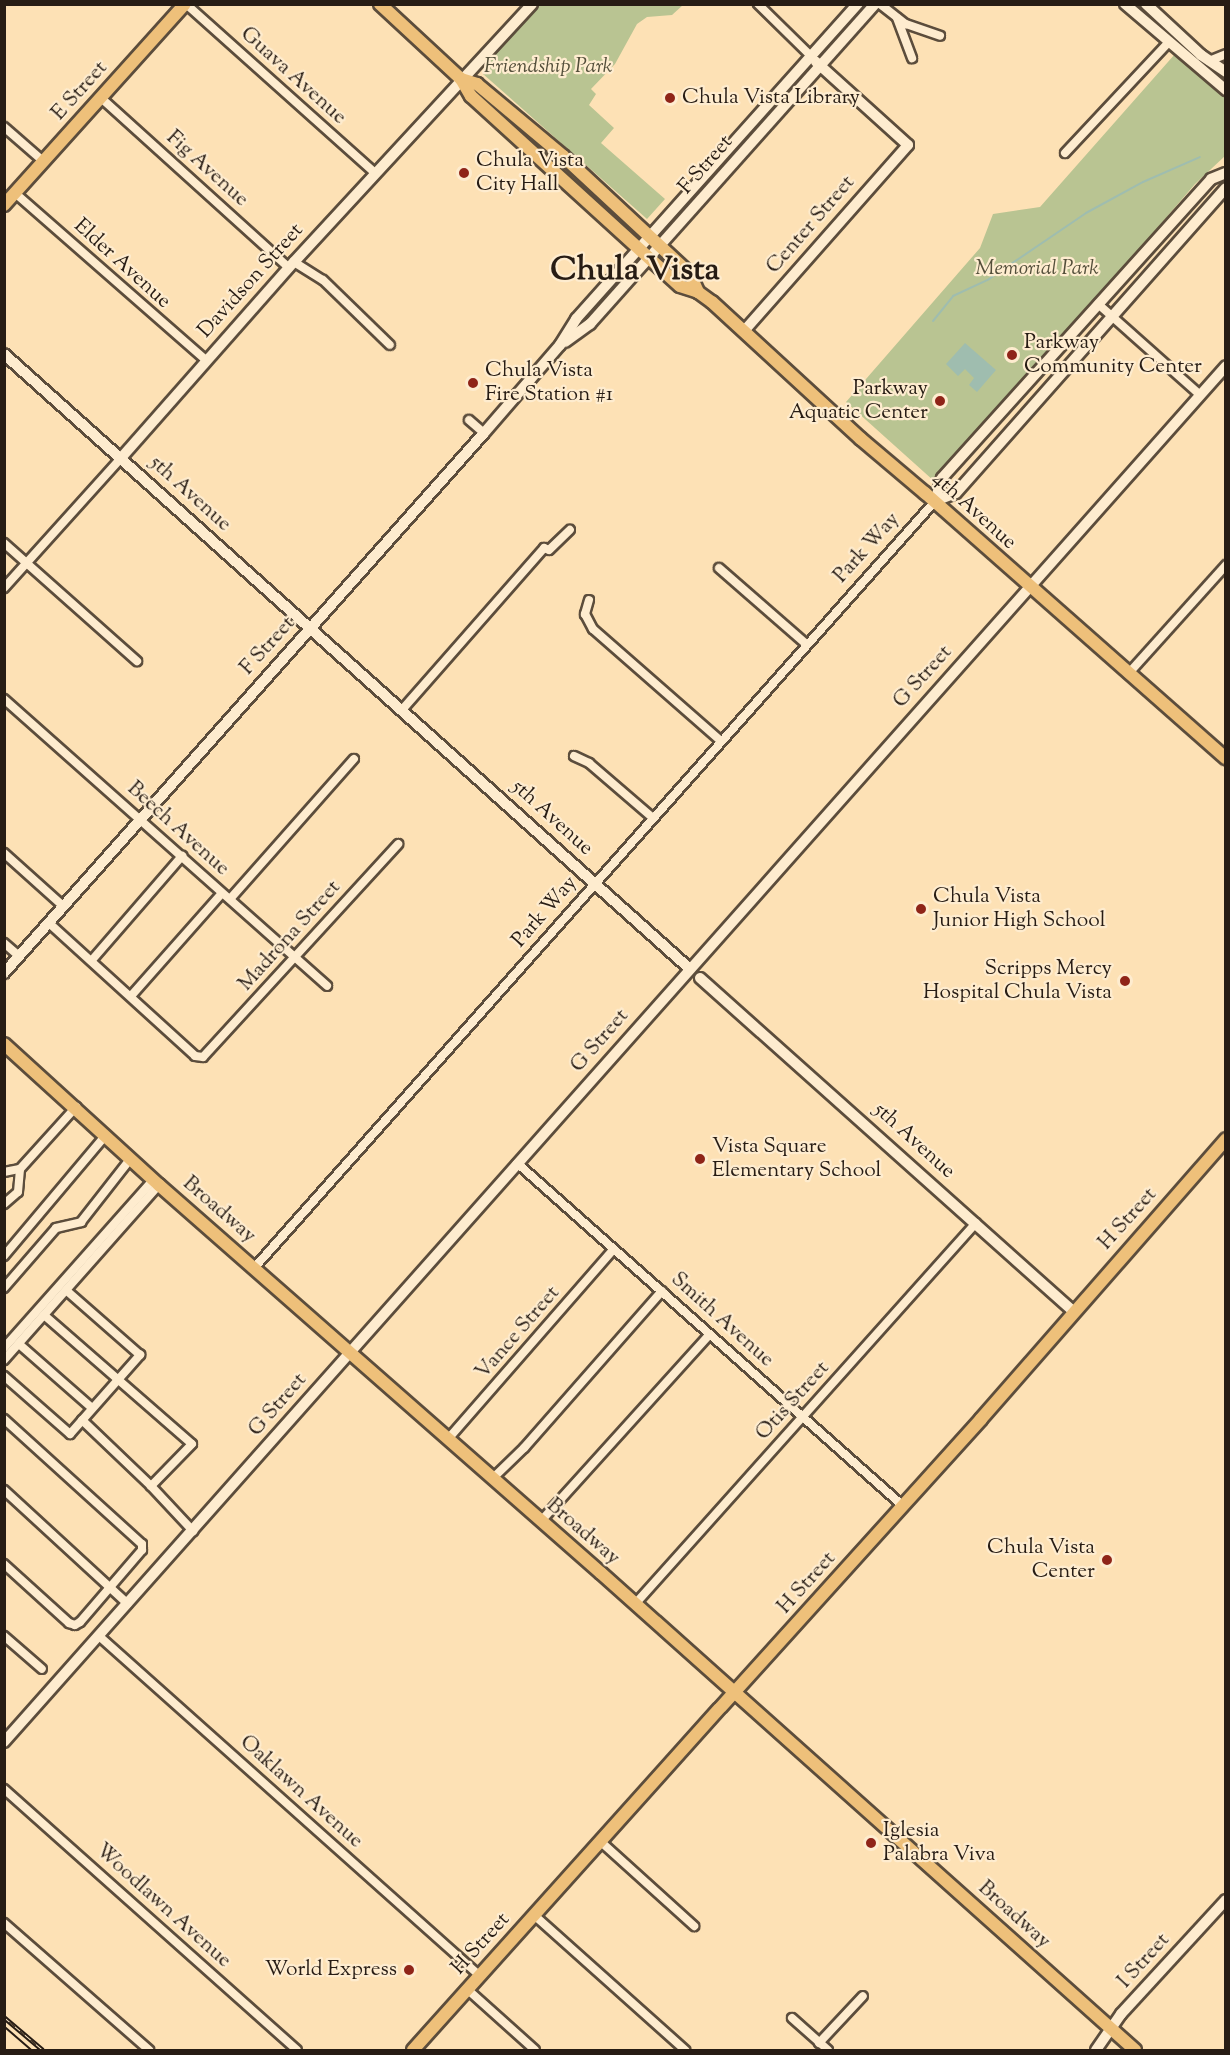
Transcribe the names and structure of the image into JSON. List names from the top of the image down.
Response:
{
  "streets": {
    "main road": [
      "E Street",
      "4th Avenue",
      "Broadway",
      "H Street"
    ],
    "street": [
      "Guava Avenue",
      "F Street",
      "Fig Avenue",
      "Center Street",
      "Elder Avenue",
      "Davidson Street",
      "5th Avenue",
      "Park Way",
      "G Street",
      "Beech Avenue",
      "Madrona Street",
      "Smith Avenue",
      "Vance Street",
      "Otis Street",
      "Oaklawn Avenue",
      "Woodlawn Avenue",
      "I Street"
    ]
  },
  "crossings": [
    ["Guava Avenue", "E Street"],
    ["Guava Avenue", "Davidson Street"],
    ["E Street", "Fig Avenue"],
    ["E Street", "Elder Avenue"],
    ["F Street", "Center Street"],
    ["F Street", "5th Avenue"],
    ["F Street", "4th Avenue"],
    ["F Street", "Beech Avenue"],
    ["Fig Avenue", "Davidson Street"],
    ["Center Street", "4th Avenue"],
    ["Elder Avenue", "Davidson Street"],
    ["Davidson Street", "5th Avenue"],
    ["Davidson Street", "4th Avenue"],
    ["5th Avenue", "Park Way"],
    ["5th Avenue", "G Street"],
    ["5th Avenue", "H Street"],
    ["5th Avenue", "Otis Street"],
    ["4th Avenue", "Park Way"],
    ["4th Avenue", "G Street"],
    ["Park Way", "Broadway"],
    ["G Street", "Broadway"],
    ["G Street", "Smith Avenue"],
    ["G Street", "Oaklawn Avenue"],
    ["Beech Avenue", "Madrona Street"],
    ["Broadway", "H Street"],
    ["Broadway", "Vance Street"],
    ["Broadway", "Otis Street"],
    ["Broadway", "I Street"],
    ["H Street", "Smith Avenue"],
    ["H Street", "Oaklawn Avenue"],
    ["Smith Avenue", "Vance Street"],
    ["Smith Avenue", "Otis Street"]
  ],
  "districts": ["Chula Vista"],
  "parks": ["Friendship Park", "Memorial Park"],
  "places": [
    "Chula Vista Library",
    "Chula Vista City Hall",
    "Parkway Community Center",
    "Chula Vista Fire Station #1",
    "Parkway Aquatic Center",
    "Chula Vista Junior High School",
    "Scripps Mercy Hospital Chula Vista",
    "Vista Square Elementary School",
    "Chula Vista Center",
    "Iglesia Palabra Viva",
    "World Express"
  ]
}
